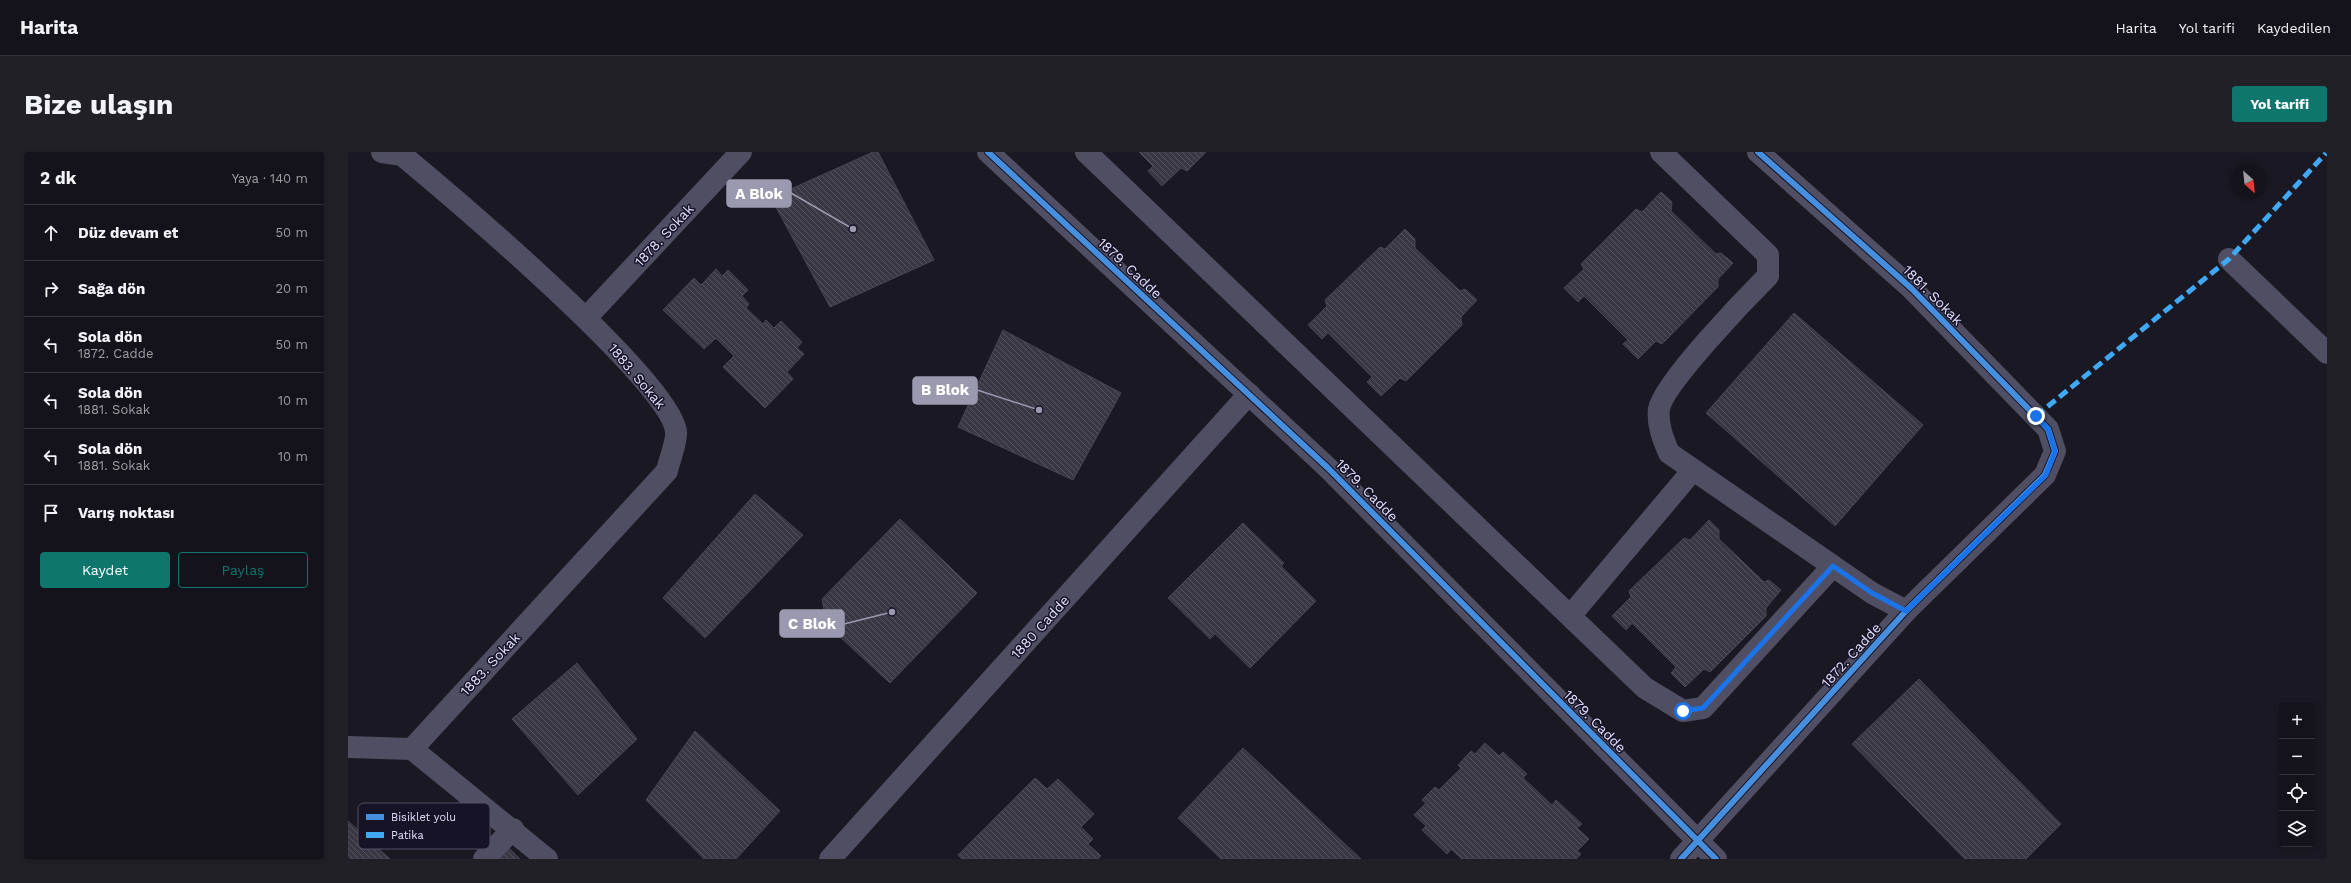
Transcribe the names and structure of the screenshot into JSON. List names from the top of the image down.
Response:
{
  "streets": {
    "street": [
      "1878. Sokak",
      "1879. Cadde",
      "1881. Sokak",
      "1883. Sokak",
      "1880 Cadde",
      "1872. Cadde"
    ]
  },
  "crossings": [
    ["1878. Sokak", "1883. Sokak"],
    ["1879. Cadde", "1880 Cadde"],
    ["1879. Cadde", "1872. Cadde"],
    ["1881. Sokak", "1872. Cadde"]
  ],
  "places": ["A Blok", "B Blok", "C Blok"],
  "legend": ["Bisiklet yolu", "Patika"],
  "north": "bottom right",
  "page": {
    "header": "Harita",
    "nav": ["Harita", "Yol tarifi", "Kaydedilen"],
    "buttons": [
      "Yol tarifi",
      ["Kaydet", "Paylaş"]
    ],
    "title": "Bize ulaşın",
    "heading": ["2 dk", "Yaya · 140 m"],
    "list": [
      ["Düz devam et", "50 m"],
      ["Sağa dön", "20 m"],
      ["Sola dön", "1872. Cadde", "50 m"],
      ["Sola dön", "1881. Sokak", "10 m"],
      ["Sola dön", "1881. Sokak", "10 m"],
      "Varış noktası"
    ],
    "map_buttons": ["+", "−"]
  }
}
